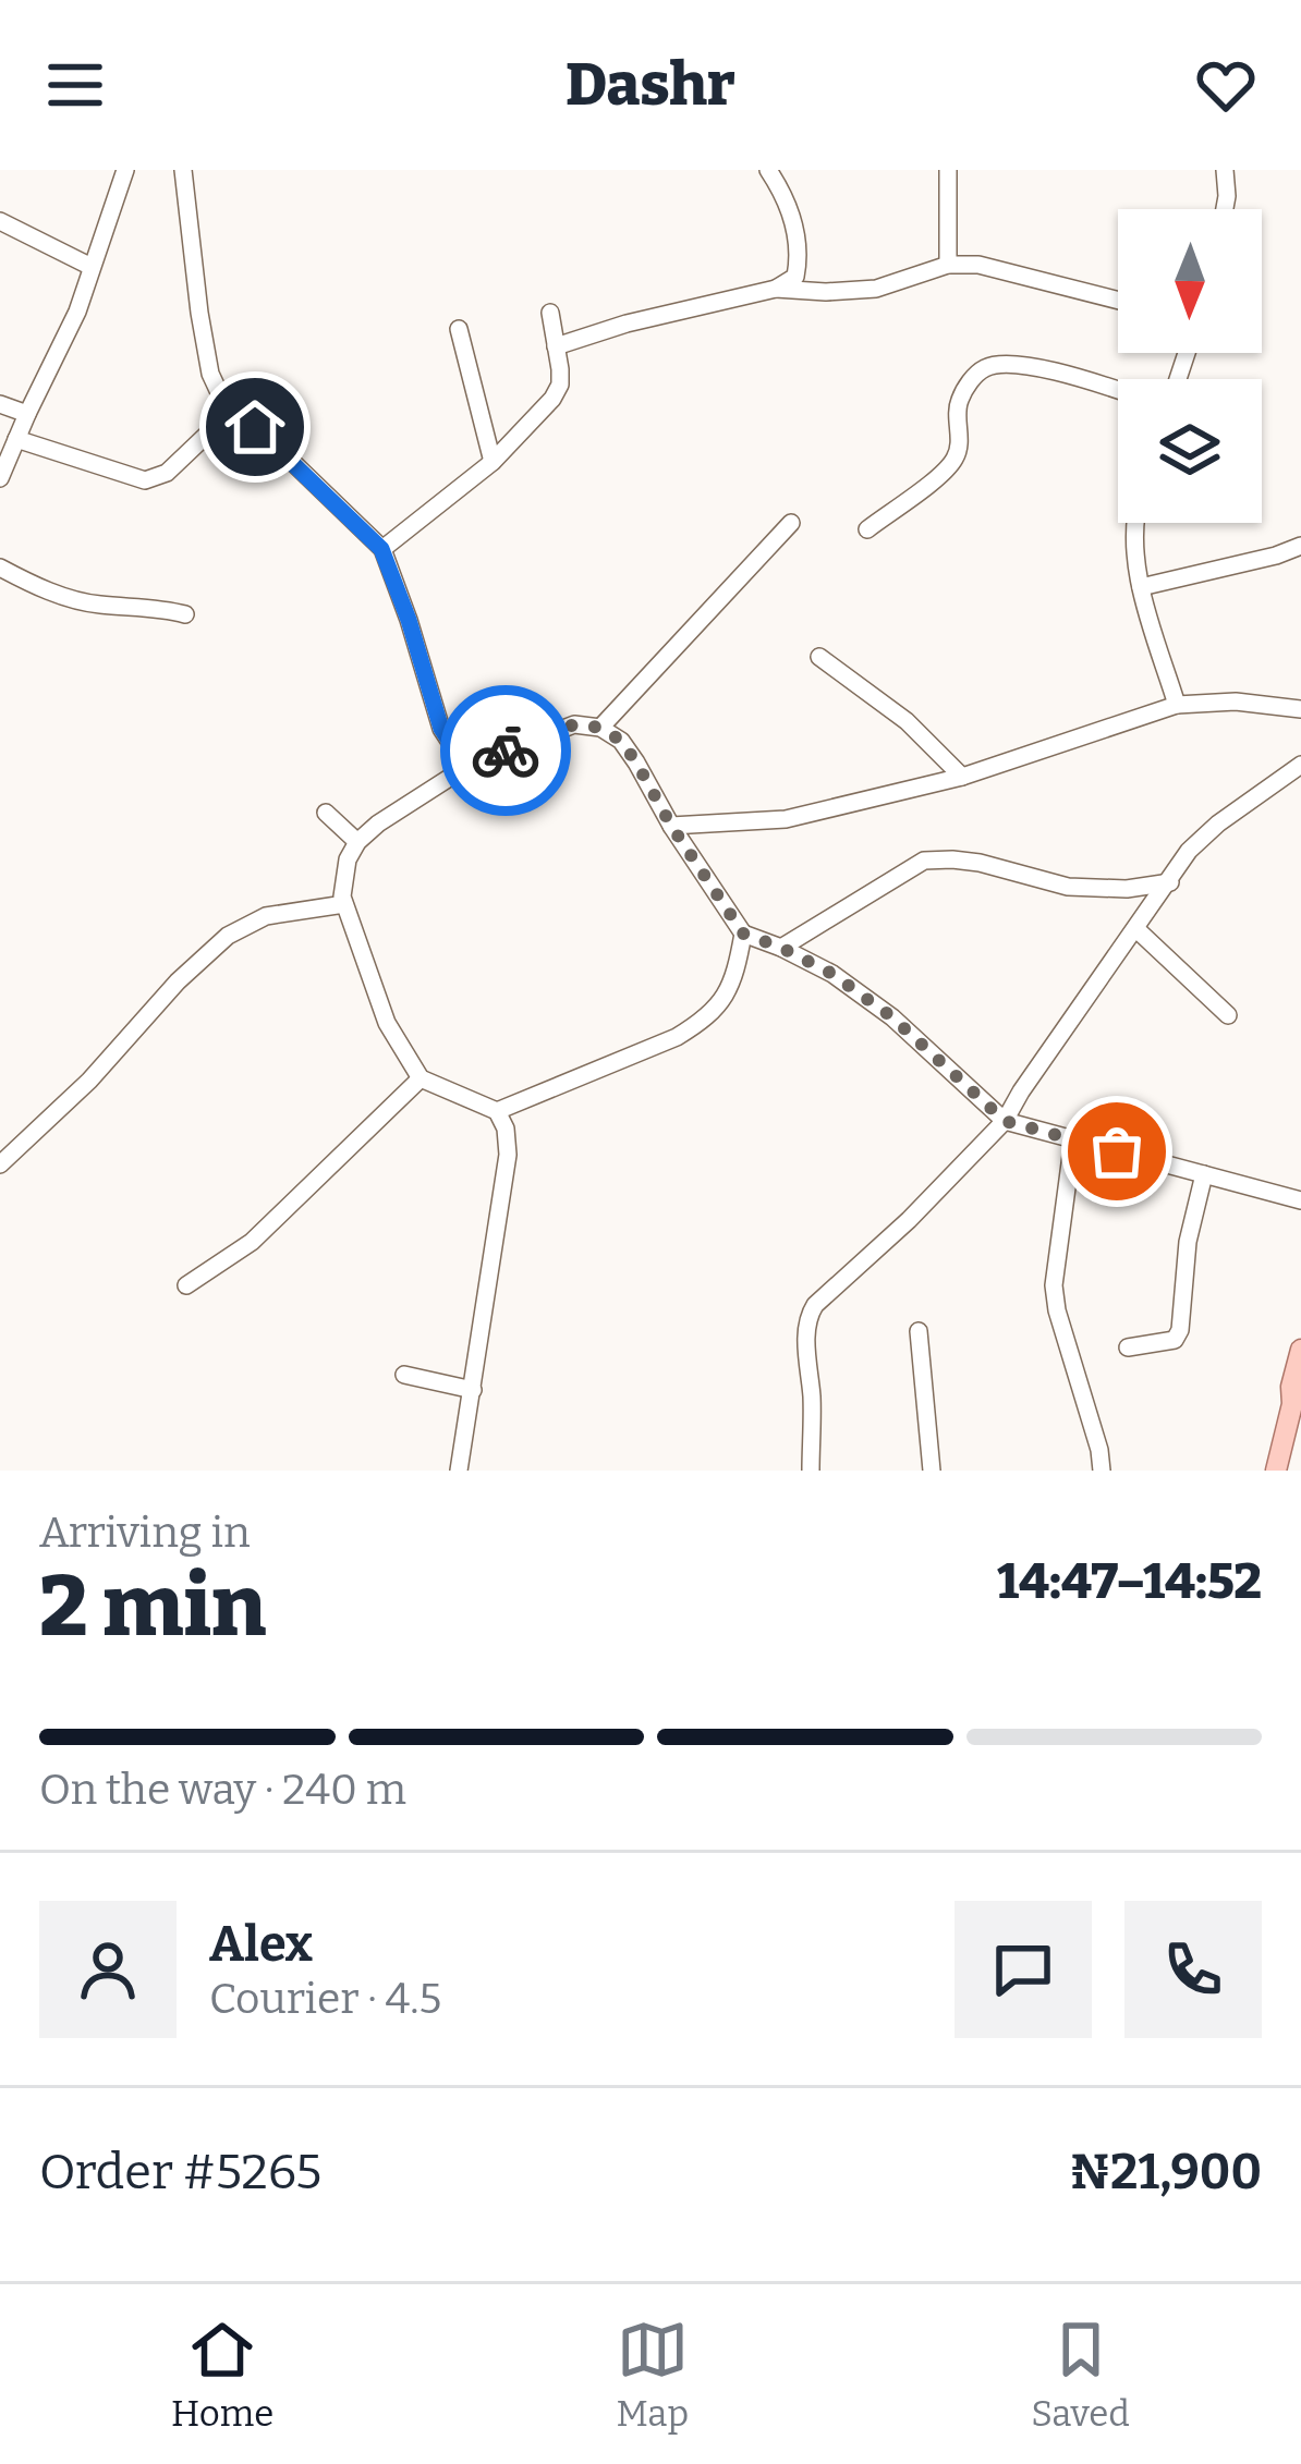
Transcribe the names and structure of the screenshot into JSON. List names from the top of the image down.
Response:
{
  "north": "bottom",
  "page": {
    "header": "Dashr",
    "heading": ["2 min", "Arriving in", "14:47–14:52"],
    "panel": [
      "Alex",
      "Courier · 4.5",
      "Order #5265",
      "₦21,900"
    ],
    "bar": "On the way · 240 m",
    "tabs": ["Home", "Map", "Saved"]
  }
}
